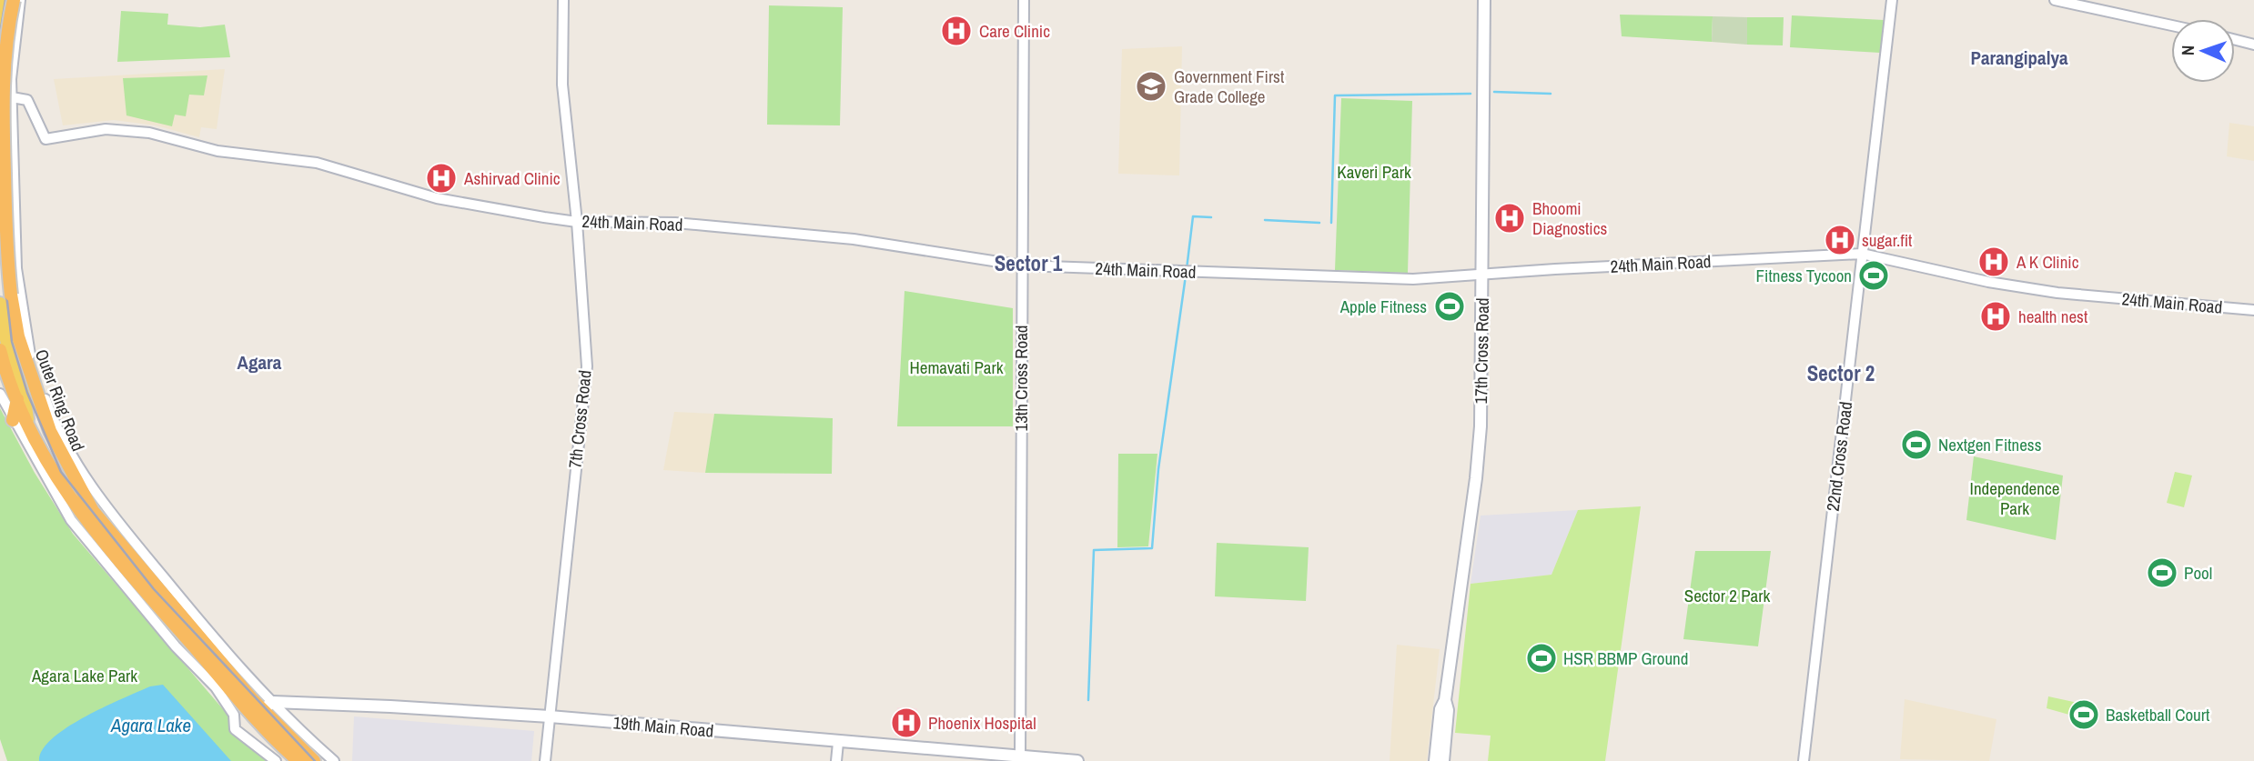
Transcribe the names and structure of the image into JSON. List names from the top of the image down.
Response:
{
  "streets": {
    "highway": ["Outer Ring Road"],
    "main road": ["17th Cross Road", "19th Main Road"],
    "street": [
      "24th Main Road",
      "13th Cross Road",
      "7th Cross Road",
      "22nd Cross Road"
    ]
  },
  "crossings": [
    ["24th Main Road", "17th Cross Road"],
    ["24th Main Road", "13th Cross Road"],
    ["24th Main Road", "7th Cross Road"],
    ["24th Main Road", "22nd Cross Road"],
    ["13th Cross Road", "19th Main Road"],
    ["7th Cross Road", "19th Main Road"]
  ],
  "districts": [
    "Parangipalya",
    "Sector 1",
    "Agara",
    "Sector 2"
  ],
  "water": ["Agara Lake"],
  "parks": [
    "Kaveri Park",
    "Hemavati Park",
    "Independence Park",
    "Sector 2 Park",
    "Agara Lake Park"
  ],
  "places": {
    "hospital": [
      "Care Clinic",
      "Ashirvad Clinic",
      "Bhoomi Diagnostics",
      "sugar.fit",
      "A K Clinic",
      "health nest",
      "Phoenix Hospital"
    ],
    "school or university": ["Government First Grade College"],
    "sports": [
      "Fitness Tycoon",
      "Apple Fitness",
      "Nextgen Fitness",
      "Pool",
      "HSR BBMP Ground",
      "Basketball Court"
    ]
  },
  "north": "left"
}
